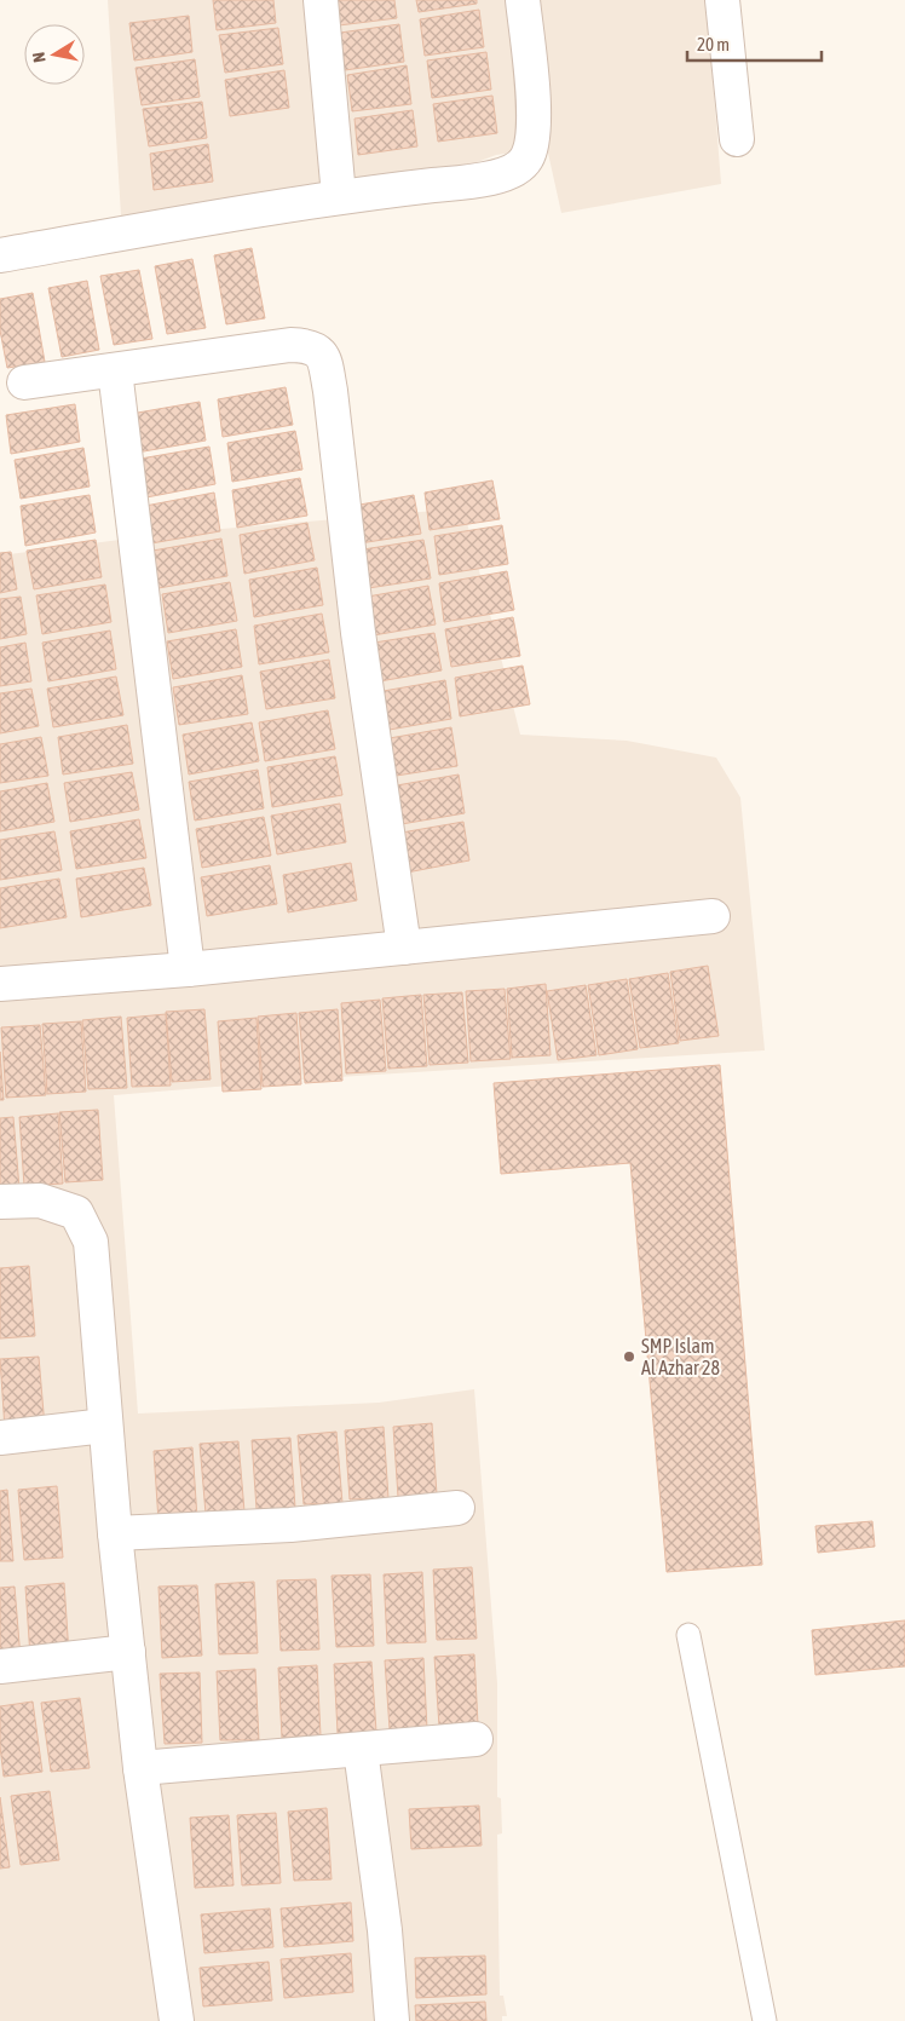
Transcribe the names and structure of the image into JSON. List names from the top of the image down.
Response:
{
  "places": ["SMP Islam Al Azhar 28"],
  "scale_bar": "20 m",
  "north": "left"
}
